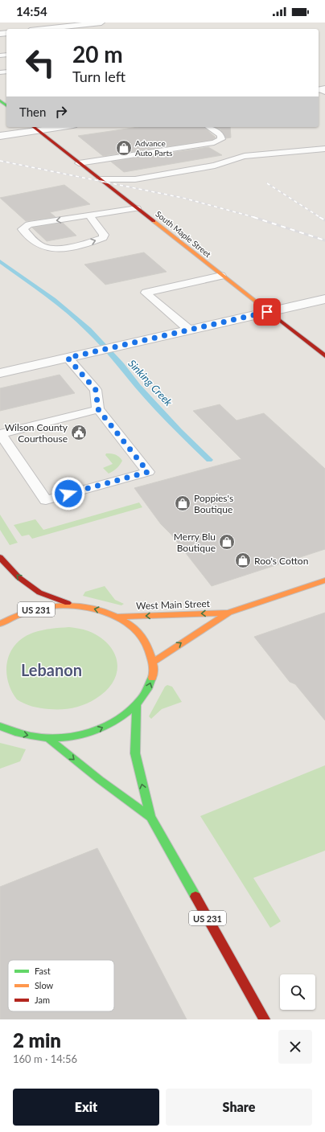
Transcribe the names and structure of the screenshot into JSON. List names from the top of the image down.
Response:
{
  "streets": {
    "main road": ["South Maple Street", "West Main Street", "US 231"]
  },
  "crossings": [
    ["West Main Street", "US 231"]
  ],
  "districts": ["Lebanon"],
  "water": ["Sinking Creek"],
  "places": {
    "shop": [
      "Advance Auto Parts",
      "Poppies's Boutique",
      "Merry Blu Boutique",
      "Roo's Cotton"
    ],
    "public building": ["Wilson County Courthouse"]
  },
  "legend": ["Fast", "Slow", "Jam"],
  "page": {
    "status": "14:54",
    "turn": ["20 m", "Turn left"],
    "then": "Then",
    "heading": ["2 min", "160 m · 14:56"],
    "buttons": ["Exit", "Share"]
  }
}
